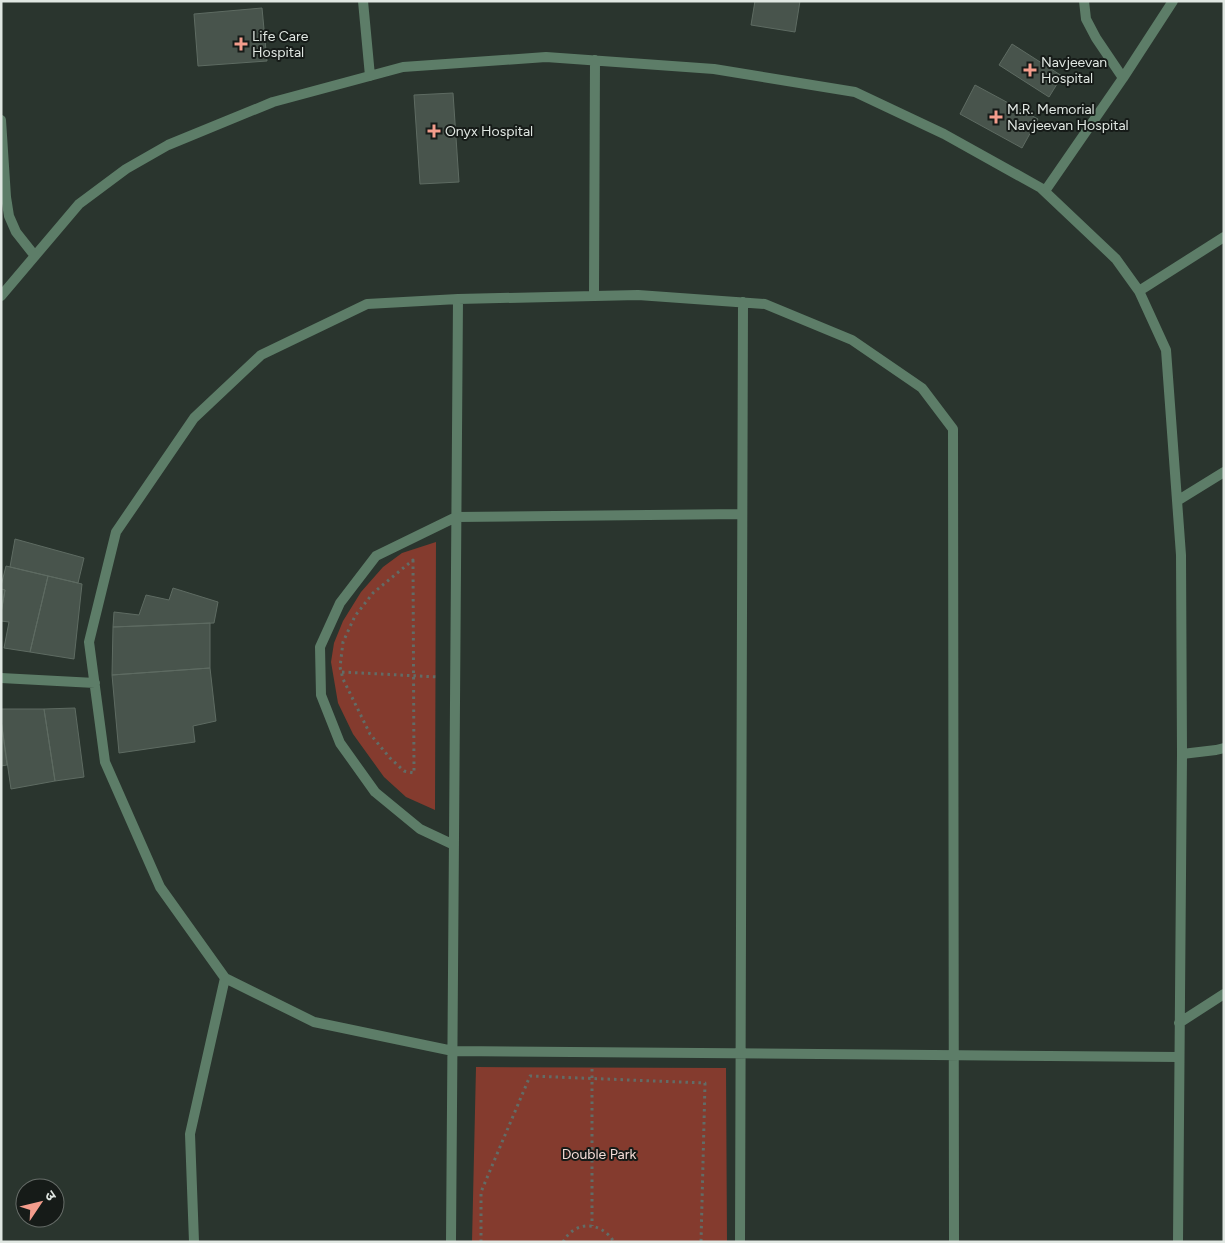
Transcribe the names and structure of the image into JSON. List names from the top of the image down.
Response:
{
  "parks": ["Double Park"],
  "places": {
    "health": [
      "Life Care Hospital",
      "Navjeevan Hospital",
      "M.R. Memorial Navjeevan Hospital",
      "Onyx Hospital"
    ]
  },
  "north": "top right"
}
